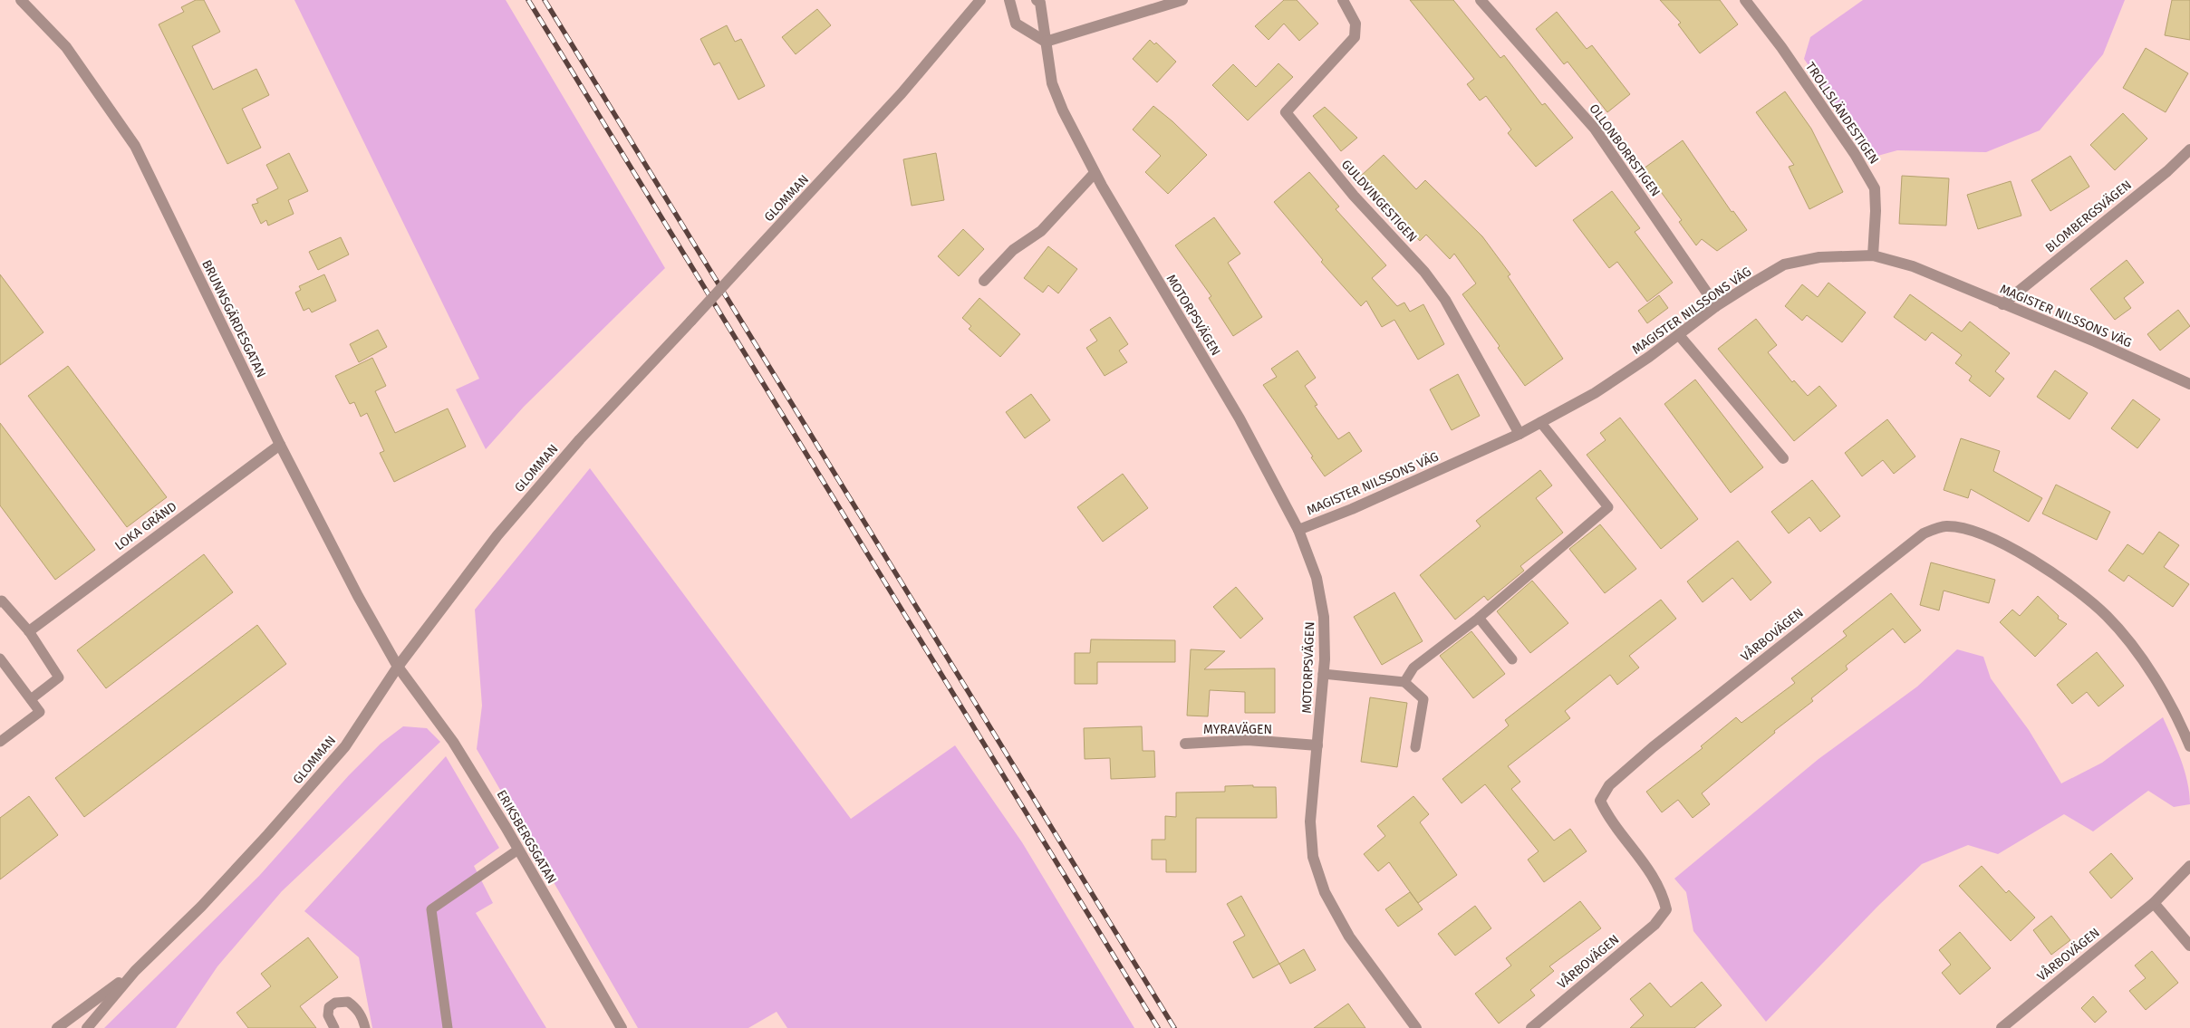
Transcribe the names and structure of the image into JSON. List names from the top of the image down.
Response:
{
  "streets": {
    "street": [
      "TROLLSLÄNDESTIGEN",
      "OLLONBORRSTIGEN",
      "GLOMMAN",
      "GULDVINGESTIGEN",
      "BLOMBERGSVÄGEN",
      "MAGISTER NILSSONS VÄG",
      "MOTORPSVÄGEN",
      "BRUNNSGÄRDESGATAN",
      "LOKA GRÄND",
      "VÅRBOVÄGEN",
      "MYRAVÄGEN",
      "ERIKSBERGSGATAN"
    ]
  },
  "crossings": [
    ["TROLLSLÄNDESTIGEN", "MAGISTER NILSSONS VÄG"],
    ["OLLONBORRSTIGEN", "MAGISTER NILSSONS VÄG"],
    ["GLOMMAN", "BRUNNSGÄRDESGATAN"],
    ["GLOMMAN", "ERIKSBERGSGATAN"],
    ["GULDVINGESTIGEN", "MAGISTER NILSSONS VÄG"],
    ["BLOMBERGSVÄGEN", "MAGISTER NILSSONS VÄG"],
    ["MAGISTER NILSSONS VÄG", "MOTORPSVÄGEN"],
    ["MOTORPSVÄGEN", "MYRAVÄGEN"],
    ["BRUNNSGÄRDESGATAN", "LOKA GRÄND"],
    ["BRUNNSGÄRDESGATAN", "ERIKSBERGSGATAN"]
  ]
}
